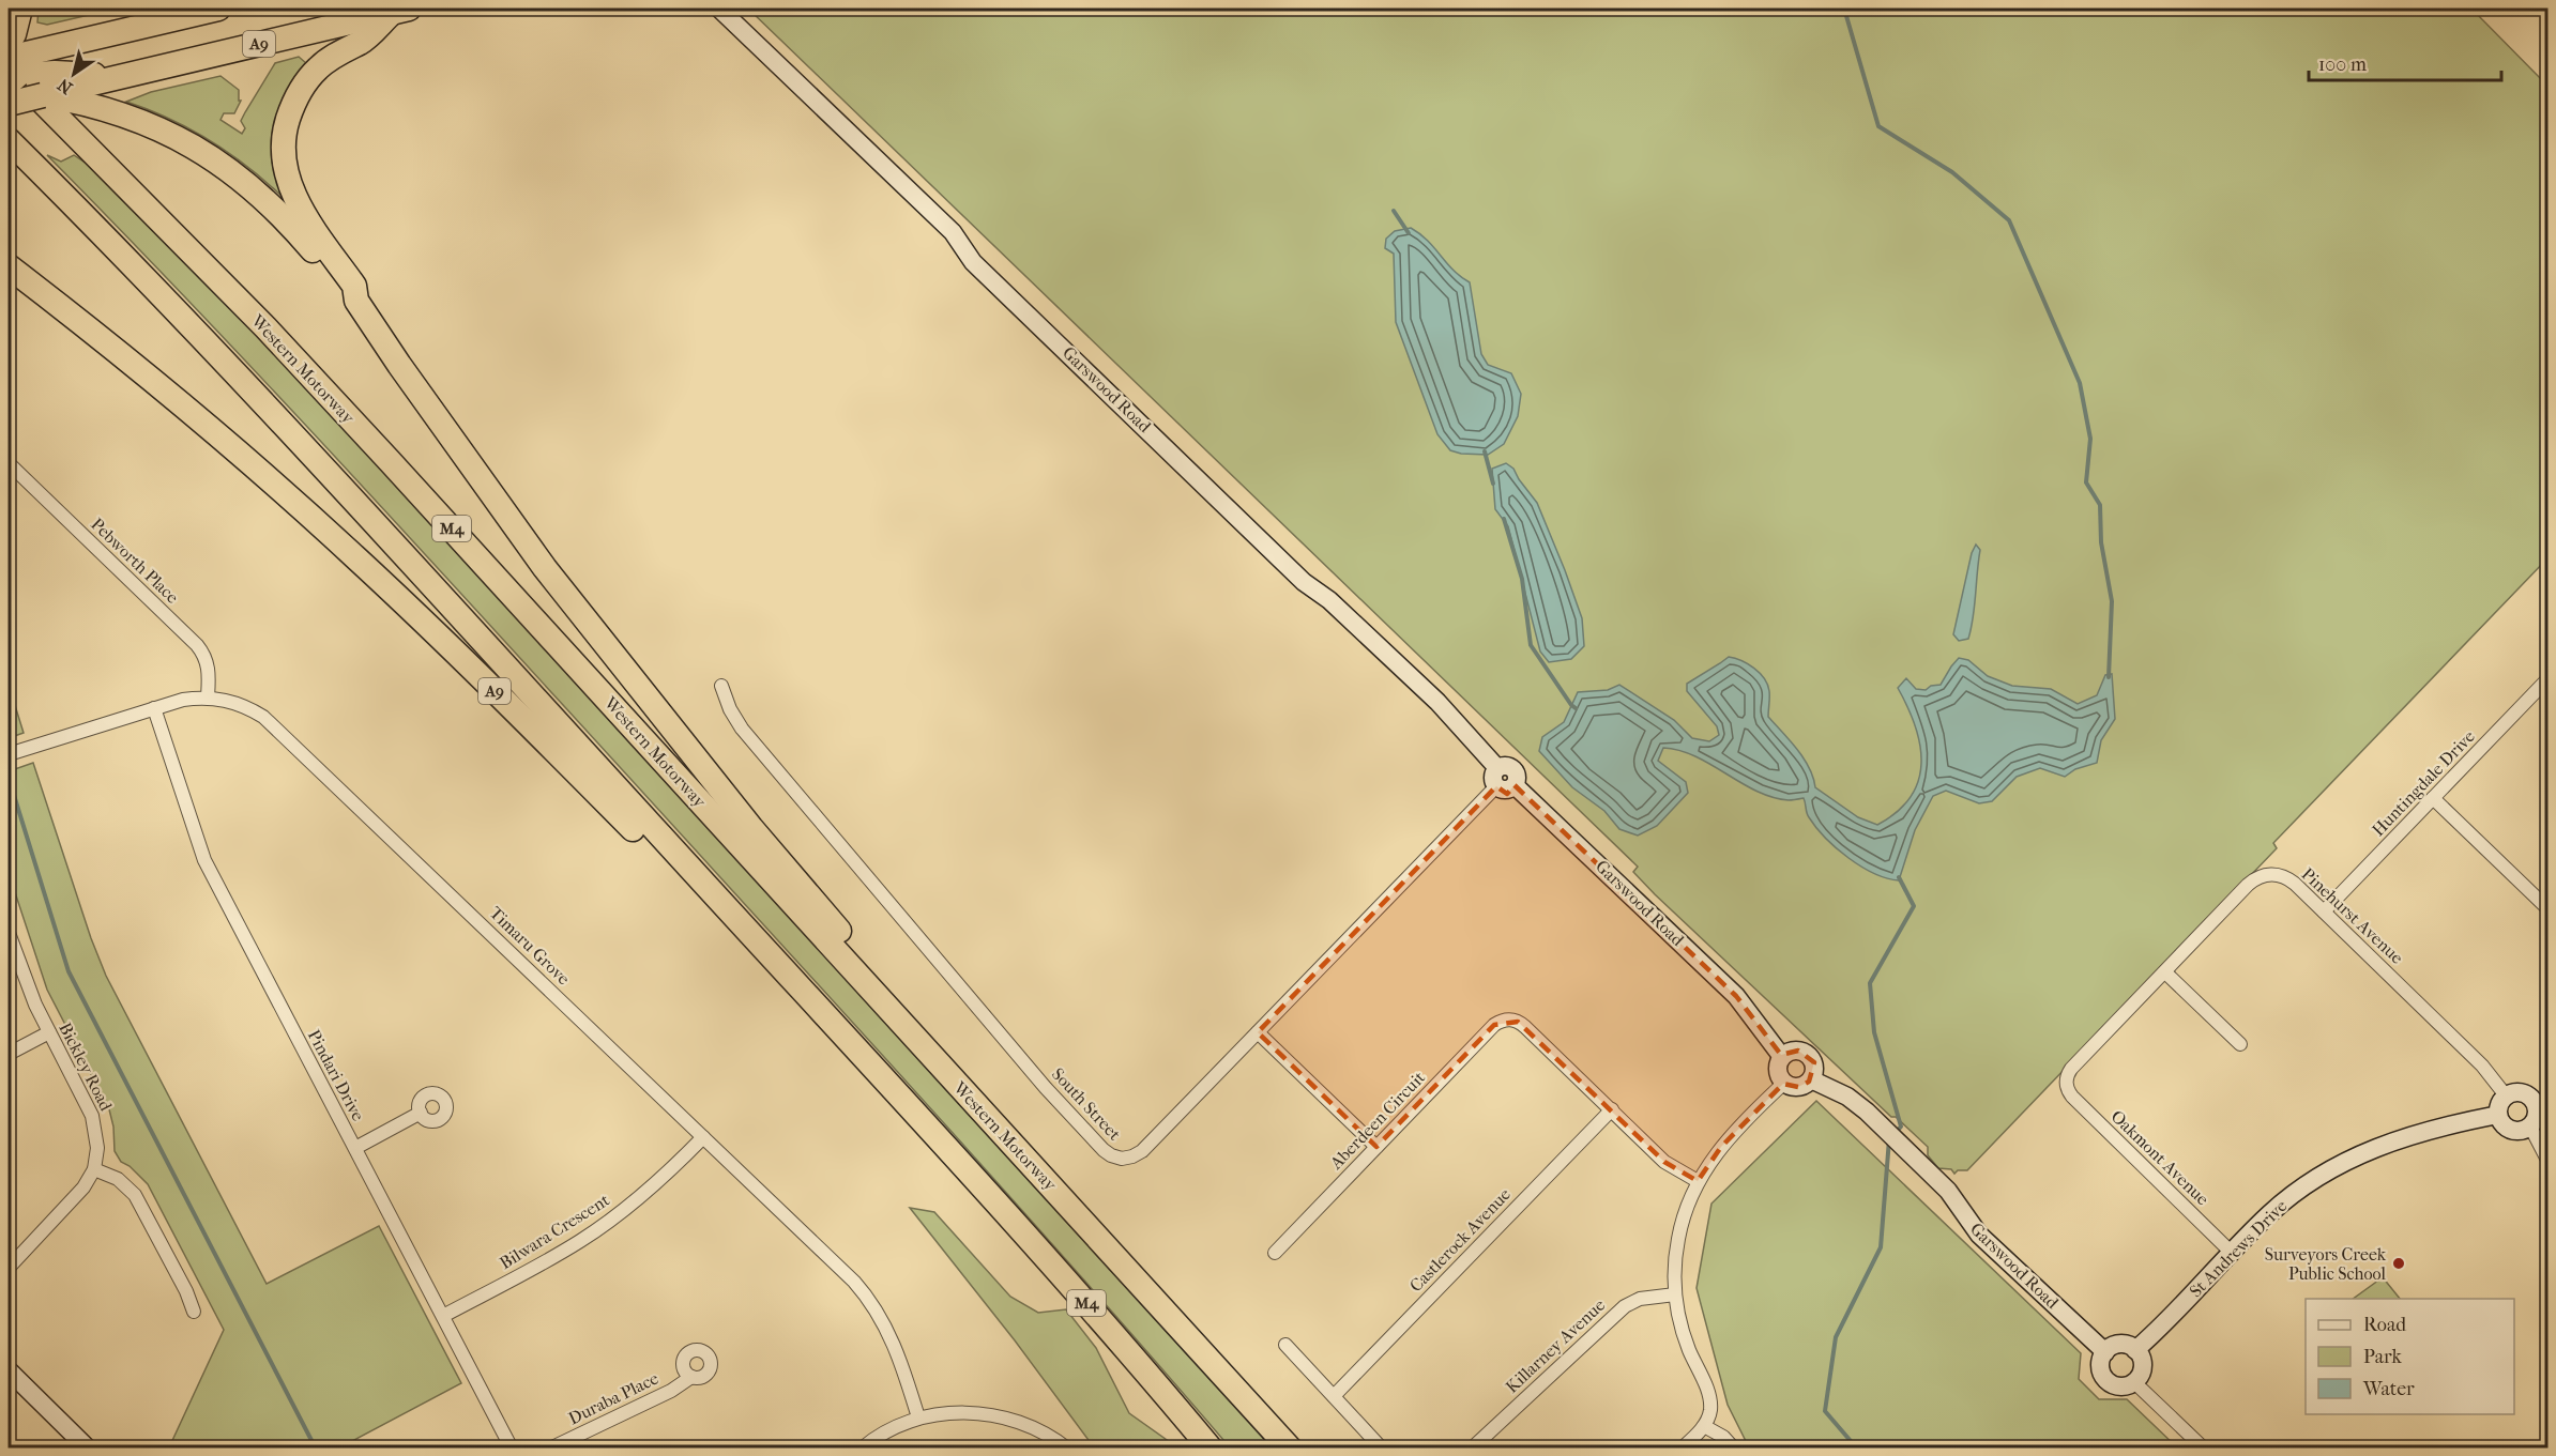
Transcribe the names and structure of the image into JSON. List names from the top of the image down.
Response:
{
  "streets": {
    "highway": ["A9", "Western Motorway", "M4"],
    "street": [
      "Garswood Road",
      "Pebworth Place",
      "Huntingdale Drive",
      "Pinehurst Avenue",
      "Timaru Grove",
      "Bickley Road",
      "Pindari Drive",
      "South Street",
      "Aberdeen Circuit",
      "Oakmont Avenue",
      "Bilwara Crescent",
      "Castlerock Avenue",
      "St Andrews Drive",
      "Killarney Avenue",
      "Duraba Place"
    ]
  },
  "crossings": [
    ["A9", "M4"],
    ["Western Motorway", "M4"],
    ["Garswood Road", "South Street"],
    ["Garswood Road", "St Andrews Drive"],
    ["Pebworth Place", "Timaru Grove"],
    ["Huntingdale Drive", "Pinehurst Avenue"],
    ["Pinehurst Avenue", "Oakmont Avenue"],
    ["Pinehurst Avenue", "St Andrews Drive"],
    ["Timaru Grove", "Pindari Drive"],
    ["Timaru Grove", "Bilwara Crescent"],
    ["Pindari Drive", "Bilwara Crescent"],
    ["Aberdeen Circuit", "Castlerock Avenue"],
    ["Oakmont Avenue", "St Andrews Drive"]
  ],
  "places": ["Surveyors Creek Public School"],
  "legend": ["Road", "Park", "Water"],
  "scale_bar": "100 m",
  "north": "bottom left"
}
